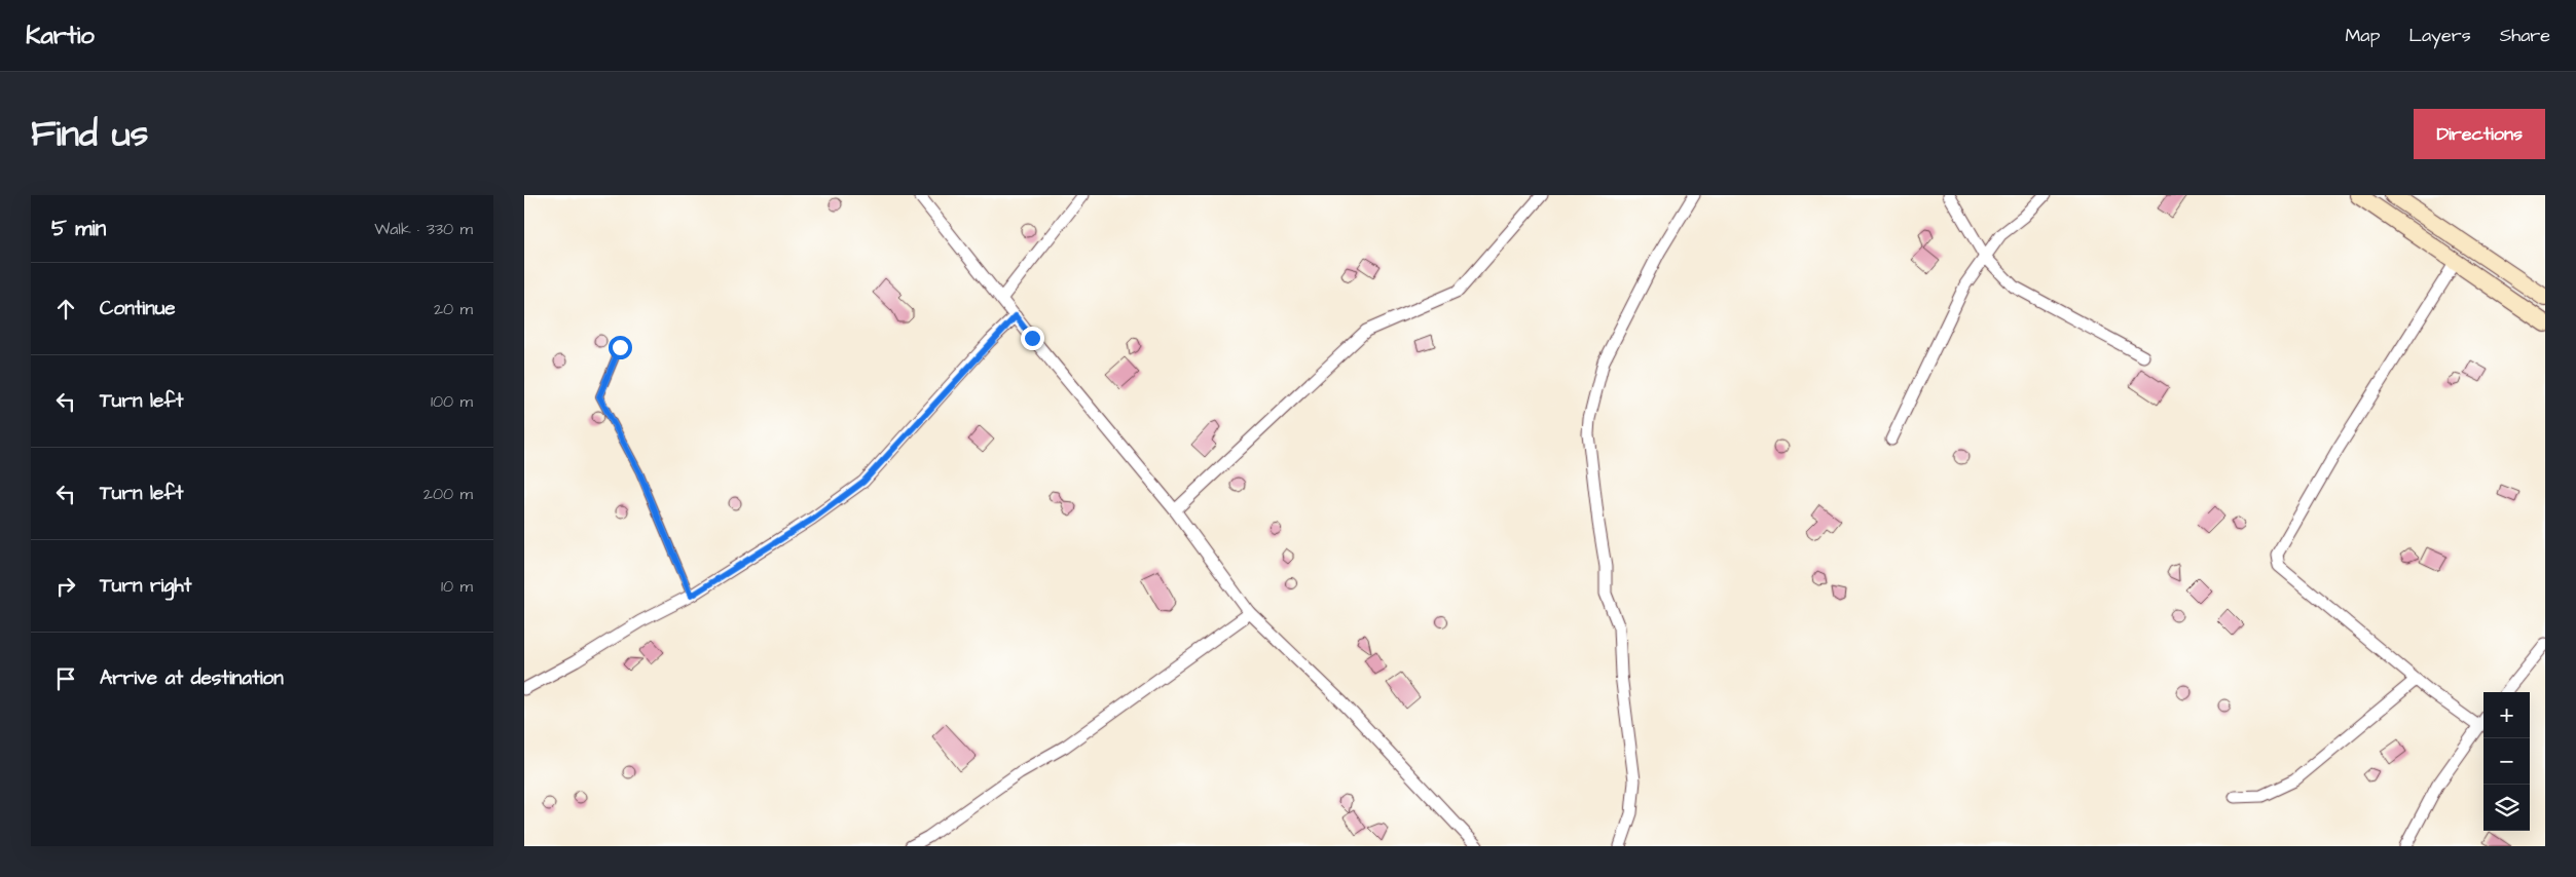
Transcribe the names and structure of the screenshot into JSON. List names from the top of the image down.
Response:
{
  "page": {
    "header": "Kartio",
    "nav": ["Map", "Layers", "Share"],
    "title": "Find us",
    "buttons": "Directions",
    "heading": ["5 min", "Walk · 330 m"],
    "list": [
      ["Continue", "20 m"],
      ["Turn left", "100 m"],
      ["Turn left", "200 m"],
      ["Turn right", "10 m"],
      "Arrive at destination"
    ],
    "map_buttons": ["+", "−"]
  }
}
